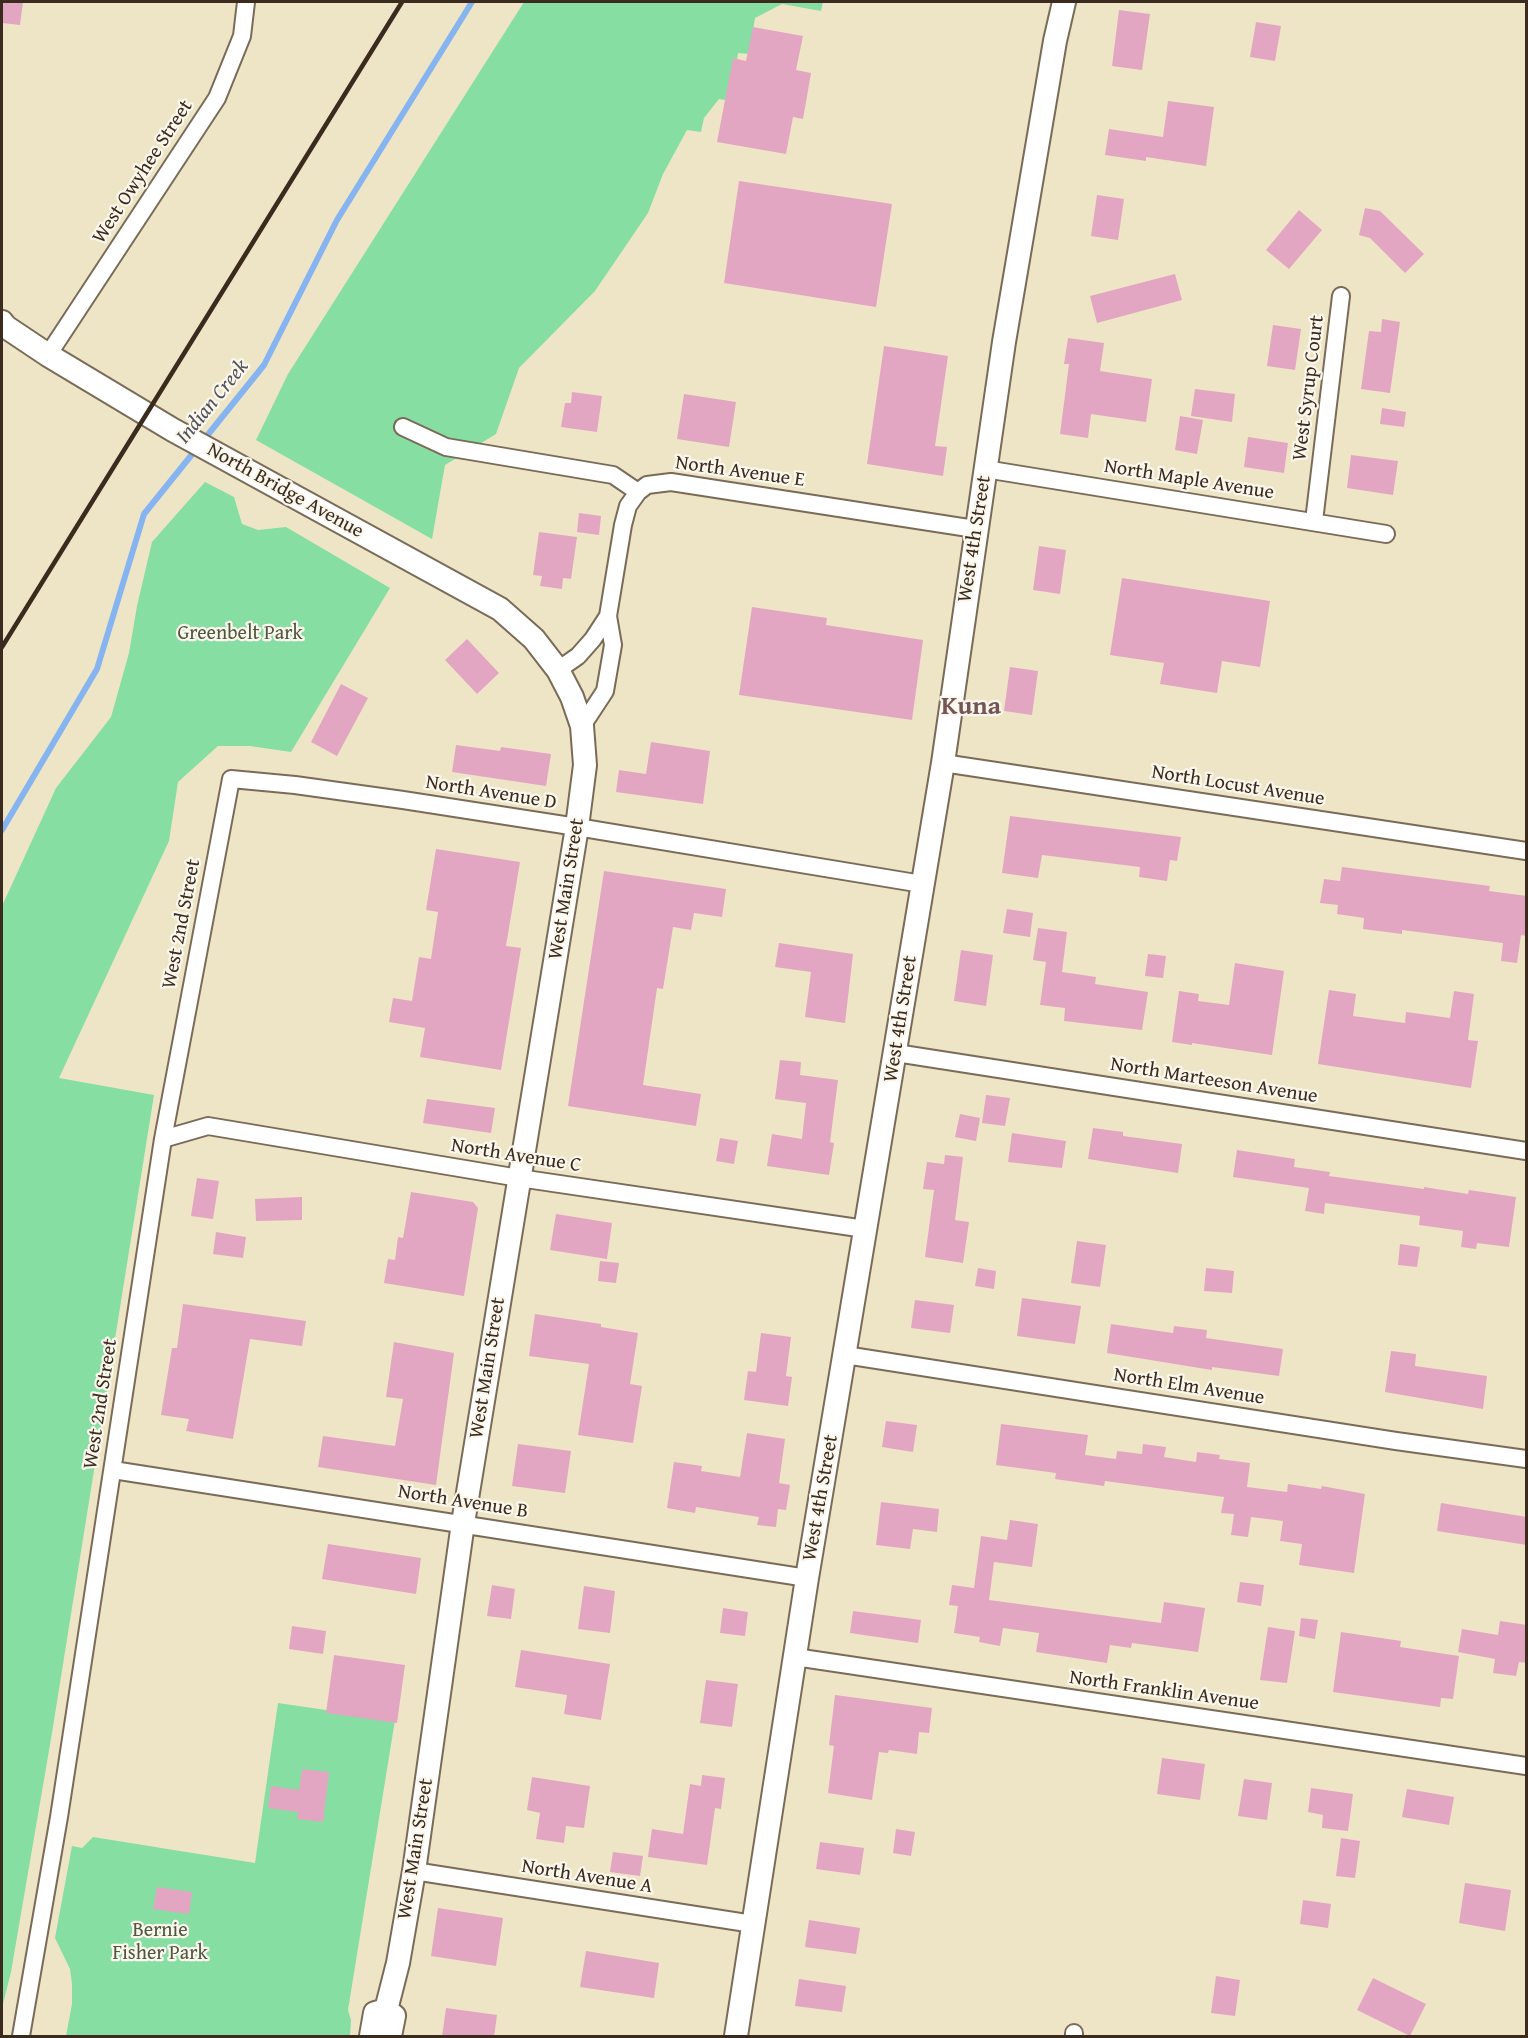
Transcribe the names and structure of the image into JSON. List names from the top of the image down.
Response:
{
  "streets": {
    "main road": ["North Bridge Avenue", "West 4th Street", "West Main Street"],
    "street": [
      "West Owyhee Street",
      "West Syrup Court",
      "North Avenue E",
      "North Maple Avenue",
      "North Locust Avenue",
      "North Avenue D",
      "West 2nd Street",
      "North Marteeson Avenue",
      "North Avenue C",
      "North Elm Avenue",
      "North Avenue B",
      "North Franklin Avenue",
      "North Avenue A"
    ]
  },
  "crossings": [
    ["West Owyhee Street", "North Bridge Avenue"],
    ["West Syrup Court", "North Maple Avenue"],
    ["North Avenue E", "West 4th Street"],
    ["North Maple Avenue", "West 4th Street"],
    ["North Bridge Avenue", "West Main Street"],
    ["West 4th Street", "North Locust Avenue"],
    ["West 4th Street", "North Avenue D"],
    ["West 4th Street", "North Marteeson Avenue"],
    ["West 4th Street", "North Avenue C"],
    ["West 4th Street", "North Elm Avenue"],
    ["West 4th Street", "North Avenue B"],
    ["West 4th Street", "North Franklin Avenue"],
    ["West 4th Street", "North Avenue A"],
    ["North Avenue D", "West Main Street"],
    ["North Avenue D", "West 2nd Street"],
    ["West Main Street", "North Avenue C"],
    ["West Main Street", "North Avenue B"],
    ["West Main Street", "North Avenue A"],
    ["West 2nd Street", "North Avenue C"],
    ["West 2nd Street", "North Avenue B"]
  ],
  "districts": ["Kuna"],
  "water": ["Indian Creek"],
  "parks": ["Greenbelt Park", "Bernie Fisher Park"]
}
